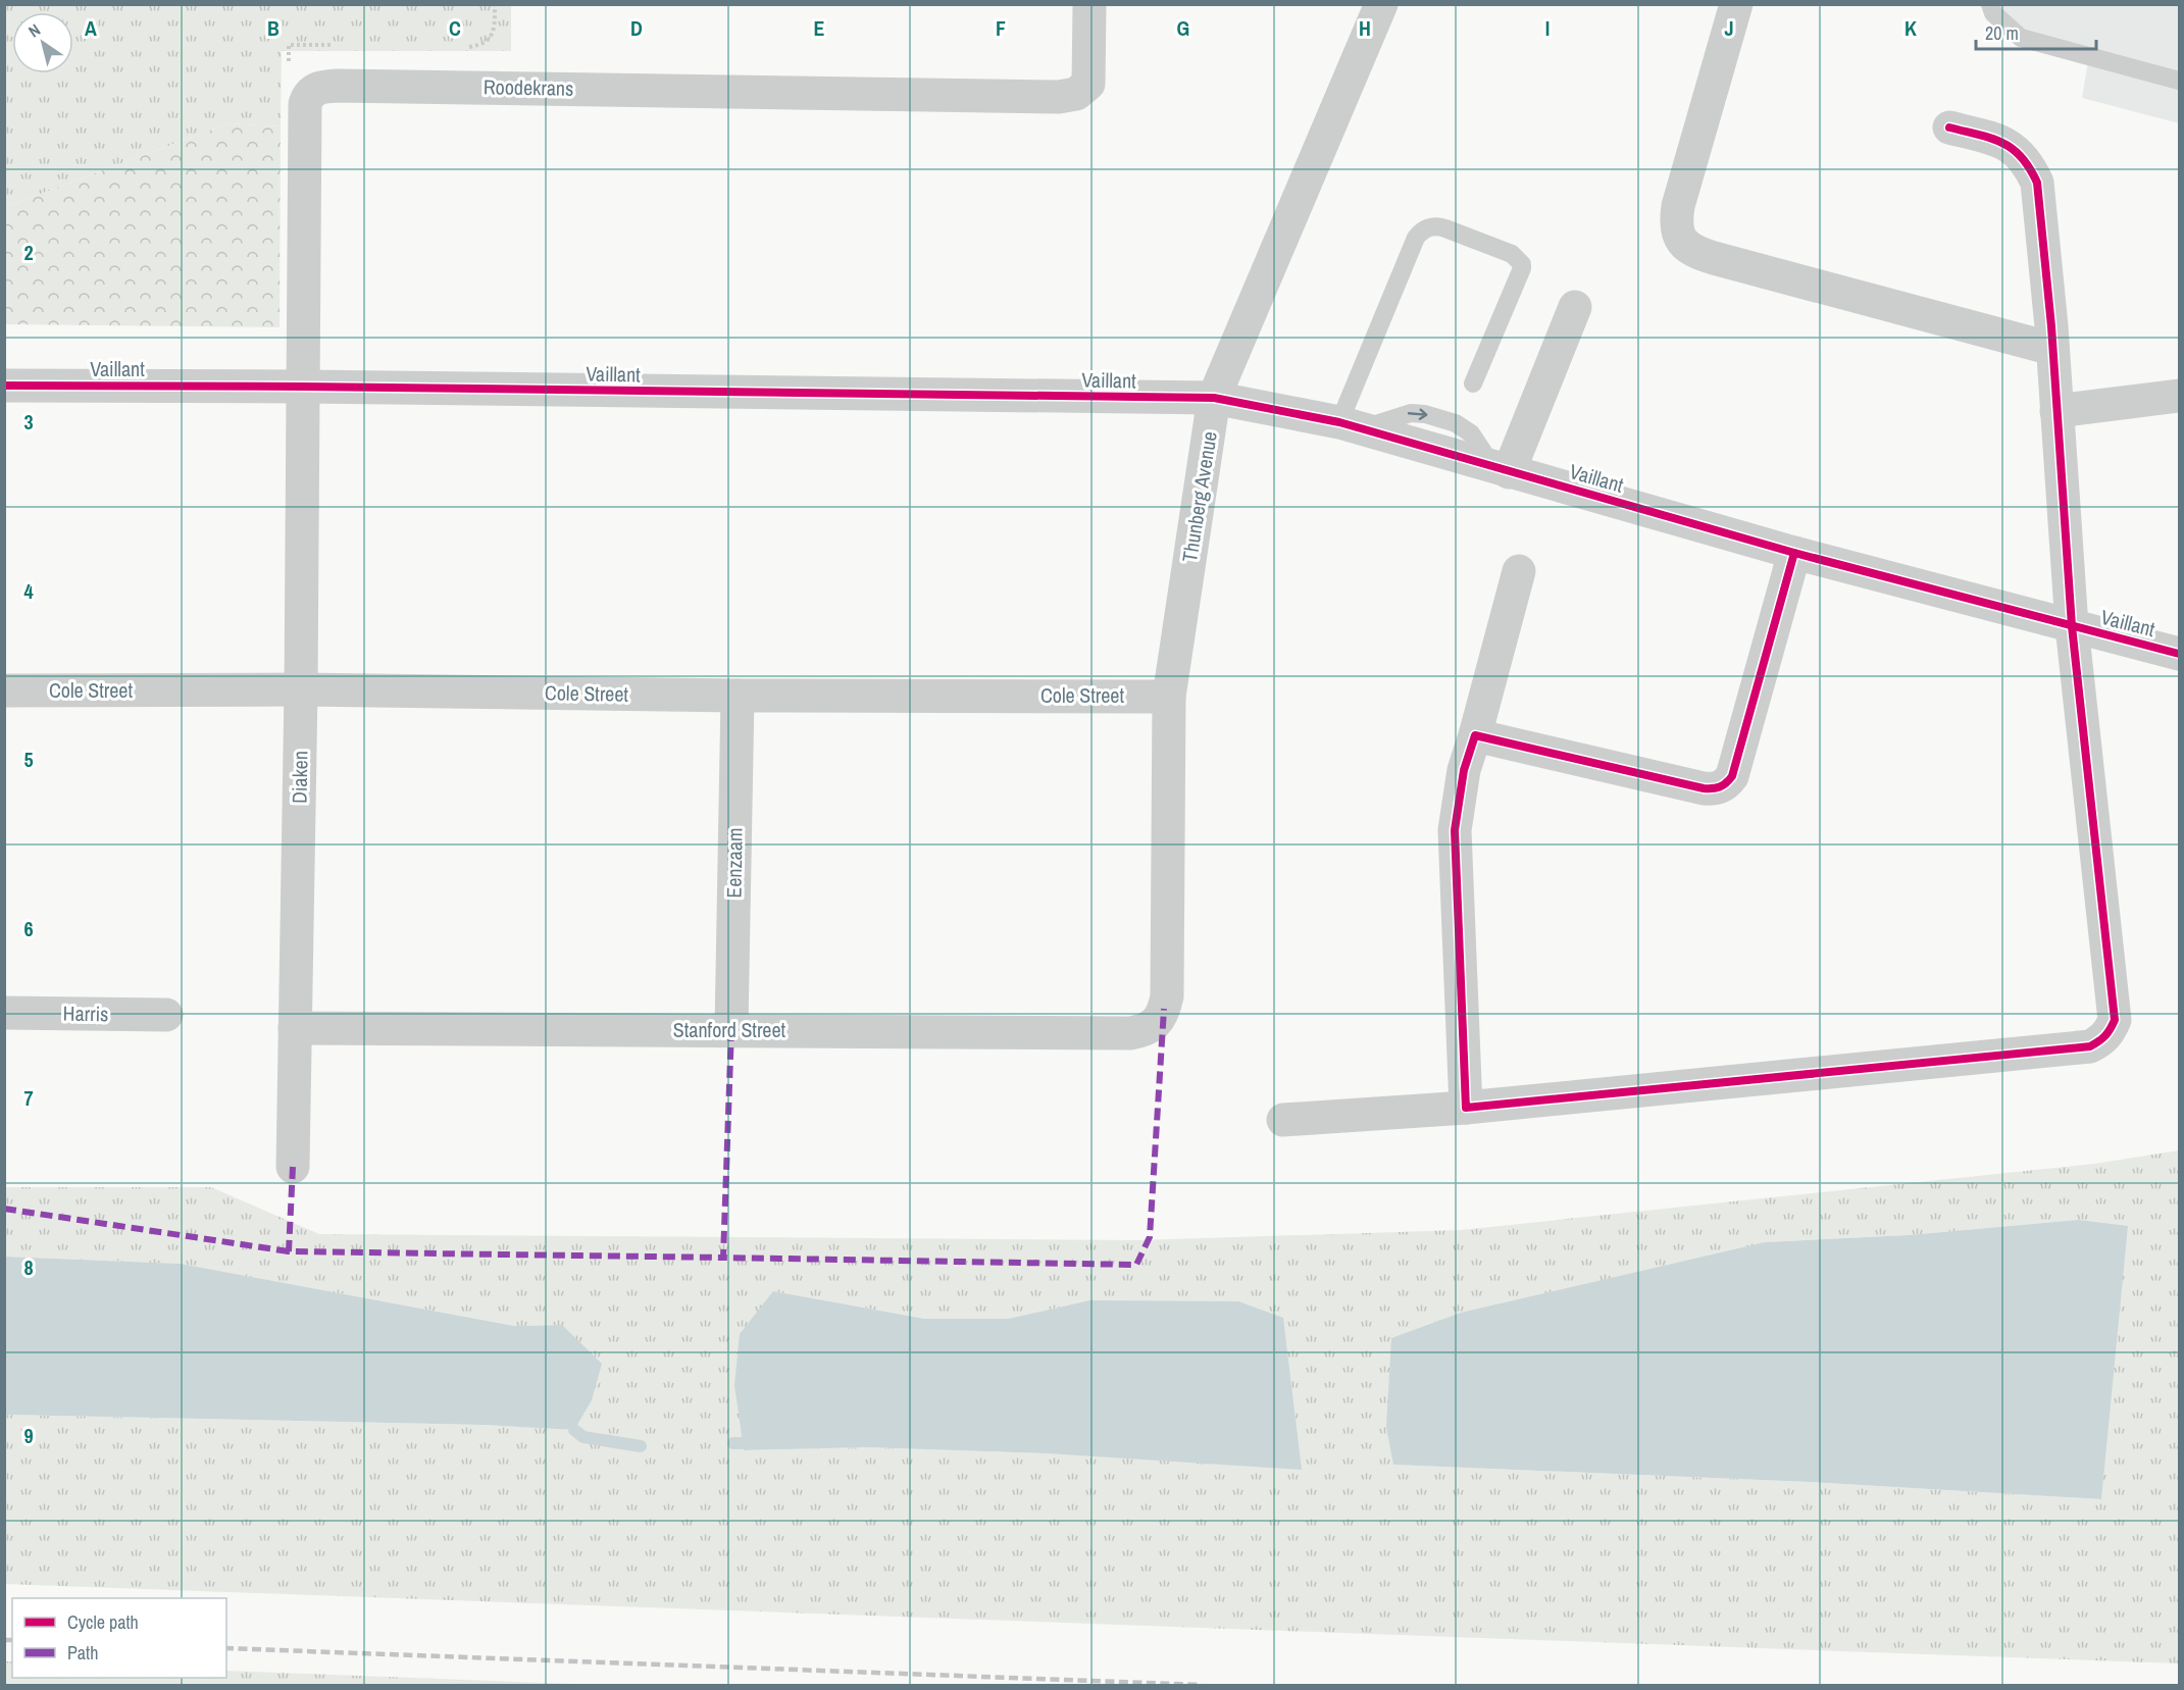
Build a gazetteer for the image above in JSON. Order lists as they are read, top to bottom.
{
  "streets": {
    "street": [
      "Roodekrans",
      "Vaillant",
      "Thunberg Avenue",
      "Cole Street",
      "Diaken",
      "Eenzaam",
      "Harris",
      "Stanford Street"
    ]
  },
  "crossings": [
    ["Roodekrans", "Vaillant"],
    ["Roodekrans", "Diaken"],
    ["Vaillant", "Thunberg Avenue"],
    ["Vaillant", "Diaken"],
    ["Thunberg Avenue", "Cole Street"],
    ["Thunberg Avenue", "Stanford Street"],
    ["Cole Street", "Diaken"],
    ["Cole Street", "Eenzaam"],
    ["Diaken", "Stanford Street"],
    ["Eenzaam", "Stanford Street"]
  ],
  "legend": ["Cycle path", "Path"],
  "scale_bar": "20 m",
  "north": "top left",
  "grid": {
    "columns": [
      "A",
      "B",
      "C",
      "D",
      "E",
      "F",
      "G",
      "H",
      "I",
      "J",
      "K"
    ],
    "rows": [
      "2",
      "3",
      "4",
      "5",
      "6",
      "7",
      "8",
      "9"
    ]
  }
}
